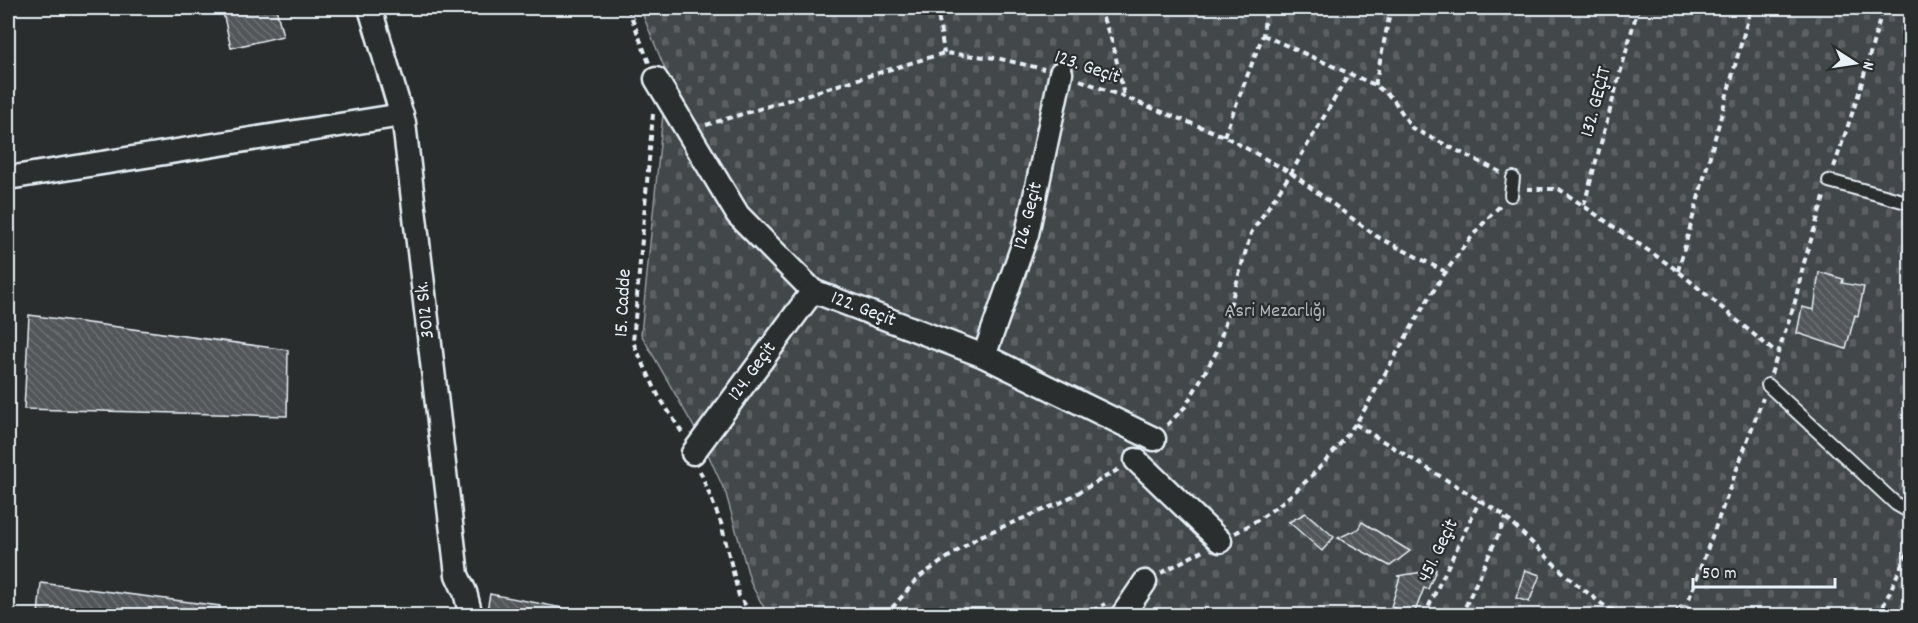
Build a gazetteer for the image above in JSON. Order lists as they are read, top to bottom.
{
  "streets": {
    "street": [
      "126. Geçit",
      "3012 Sk.",
      "122. Geçit",
      "124. Geçit"
    ],
    "path": [
      "123. Geçit",
      "132. GEÇİT",
      "15. Cadde",
      "451. Geçit"
    ]
  },
  "crossings": [
    ["123. Geçit", "126. Geçit"],
    ["123. Geçit", "122. Geçit"],
    ["126. Geçit", "122. Geçit"],
    ["15. Cadde", "122. Geçit"],
    ["15. Cadde", "124. Geçit"],
    ["122. Geçit", "124. Geçit"]
  ],
  "parks": ["Asri Mezarlığı"],
  "scale_bar": "50 m",
  "north": "right"
}
